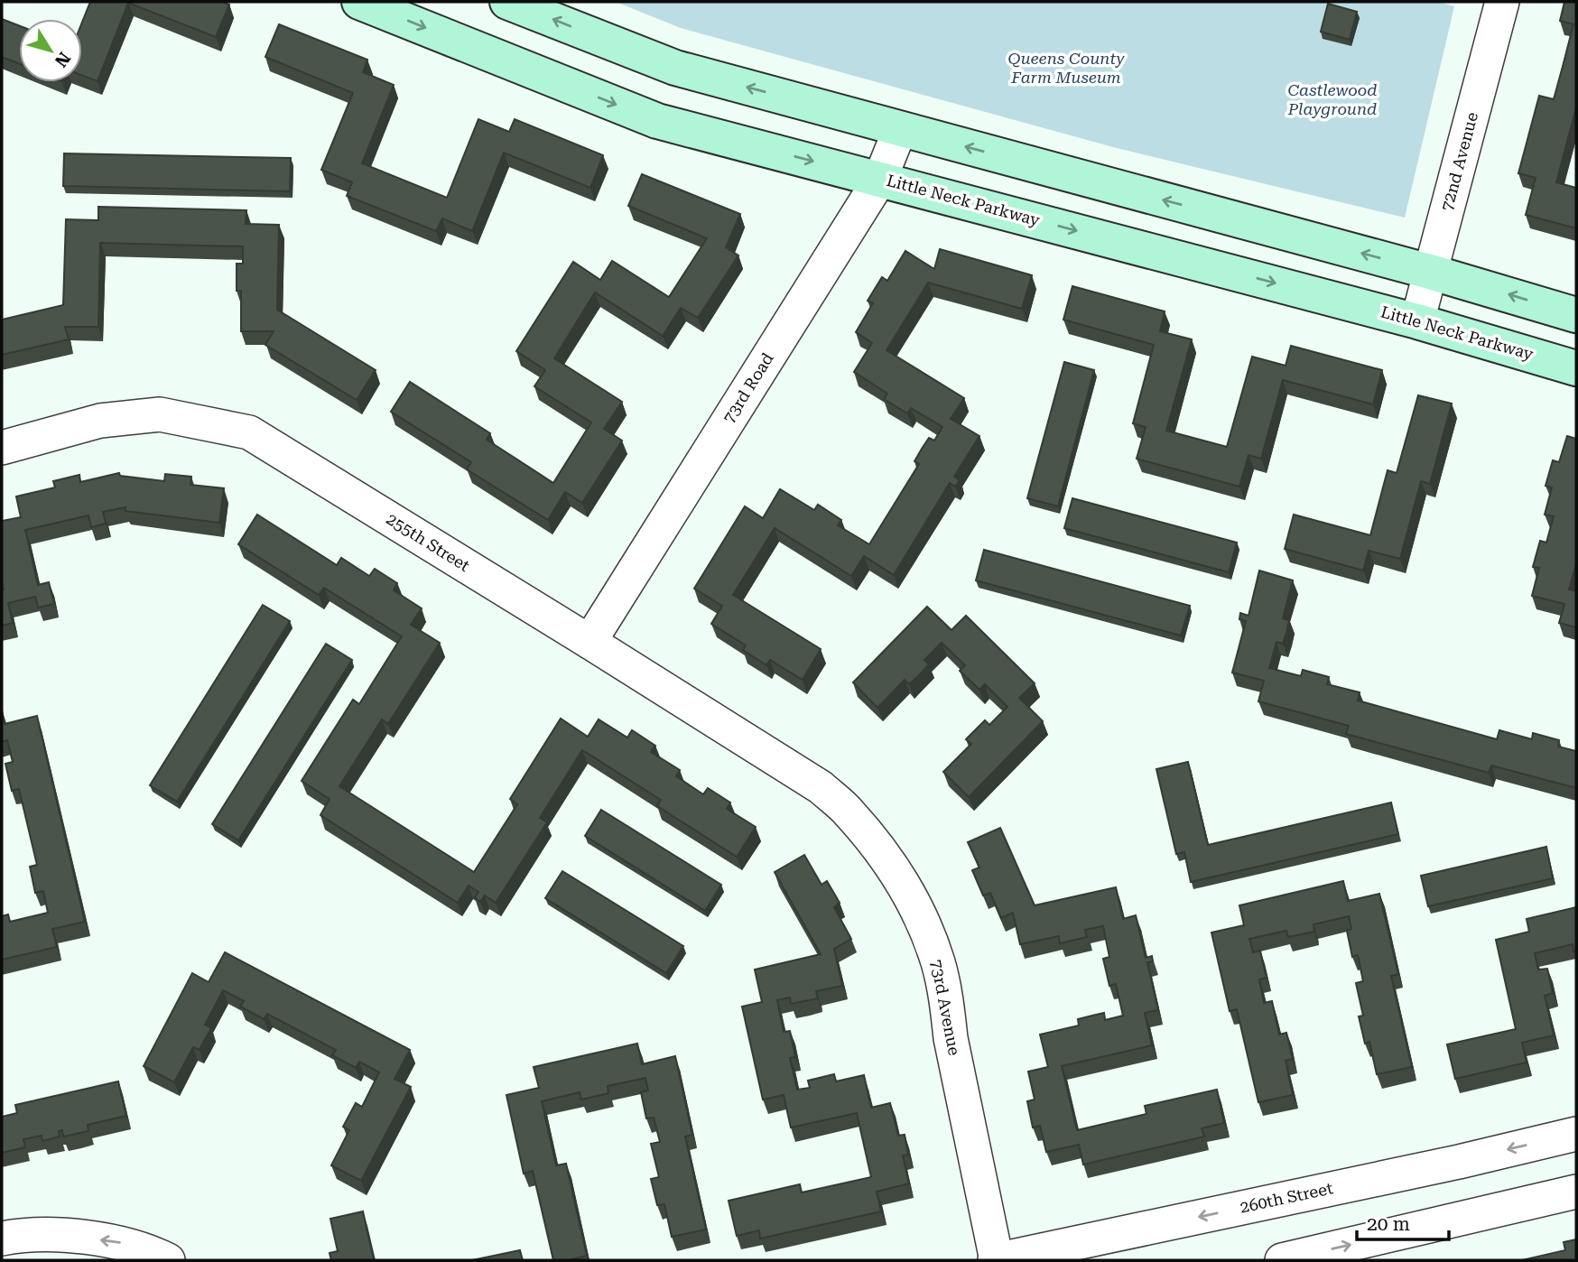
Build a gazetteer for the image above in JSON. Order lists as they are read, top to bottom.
{
  "streets": {
    "main road": ["Little Neck Parkway"],
    "street": [
      "72nd Avenue",
      "73rd Road",
      "255th Street",
      "73rd Avenue",
      "260th Street"
    ]
  },
  "crossings": [
    ["72nd Avenue", "Little Neck Parkway"],
    ["Little Neck Parkway", "73rd Road"],
    ["73rd Road", "255th Street"],
    ["255th Street", "73rd Avenue"],
    ["73rd Avenue", "260th Street"]
  ],
  "parks": ["Queens County Farm Museum", "Castlewood Playground"],
  "scale_bar": "20 m",
  "north": "bottom right"
}
